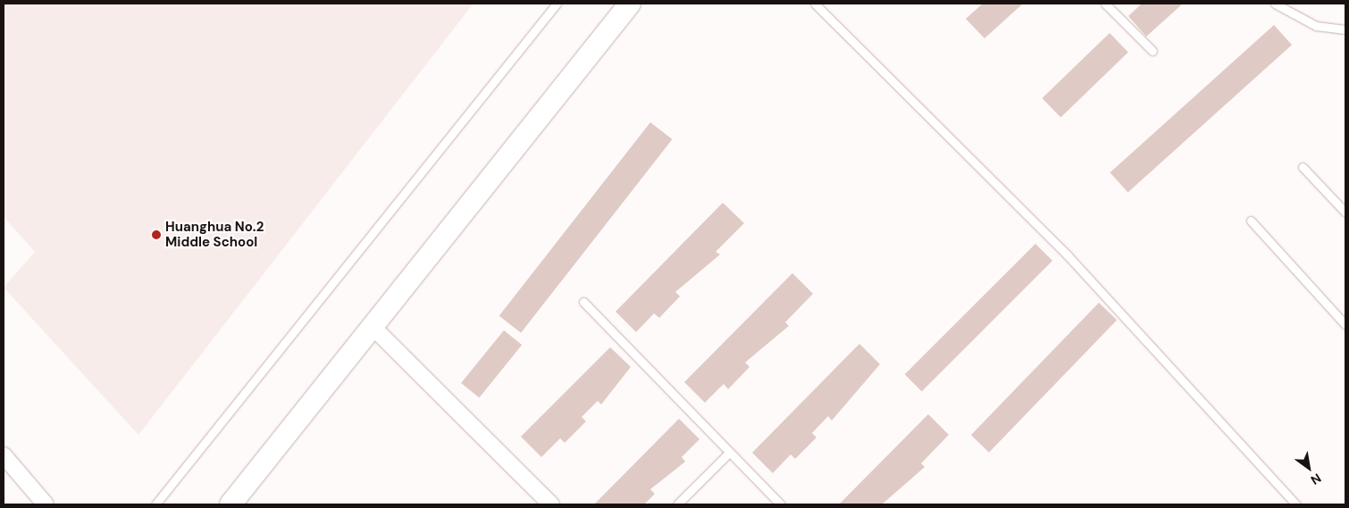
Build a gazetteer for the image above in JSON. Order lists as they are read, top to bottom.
{
  "places": ["Huanghua No.2 Middle School"],
  "north": "bottom right"
}
